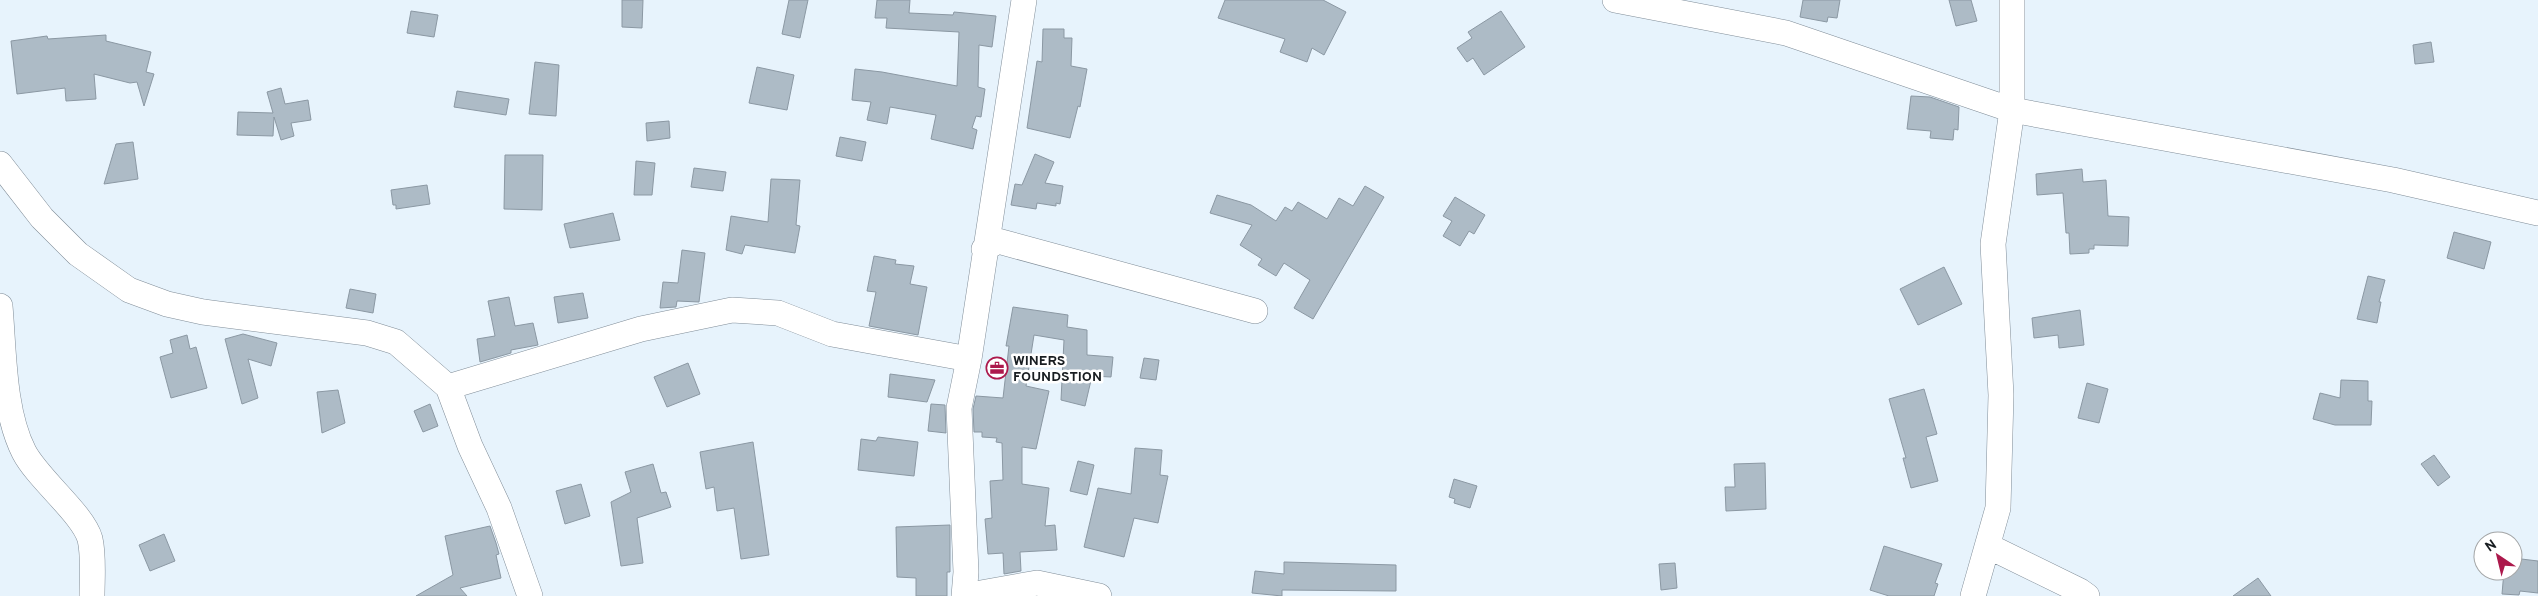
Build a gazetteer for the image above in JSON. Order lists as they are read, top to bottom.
{
  "places": {
    "office": ["WINERS FOUNDSTION"]
  },
  "north": "top left"
}
